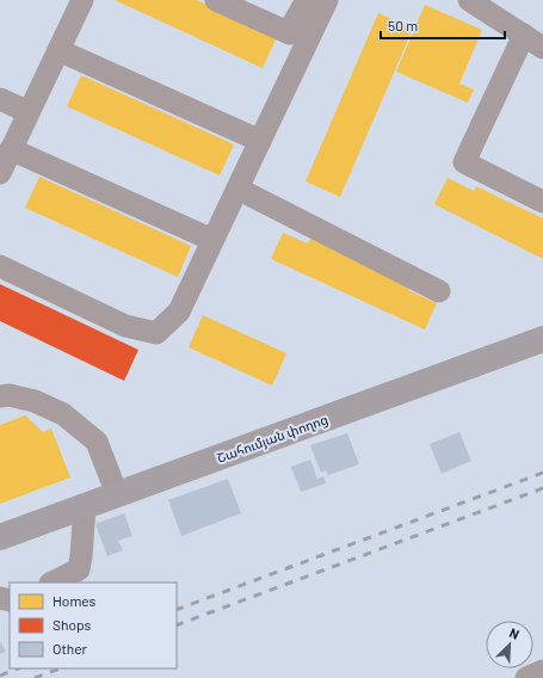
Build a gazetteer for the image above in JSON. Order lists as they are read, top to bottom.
{
  "streets": {
    "main road": ["Շահումյան փողոց"]
  },
  "legend": ["Homes", "Shops", "Other"],
  "scale_bar": "50 m",
  "north": "top right"
}
